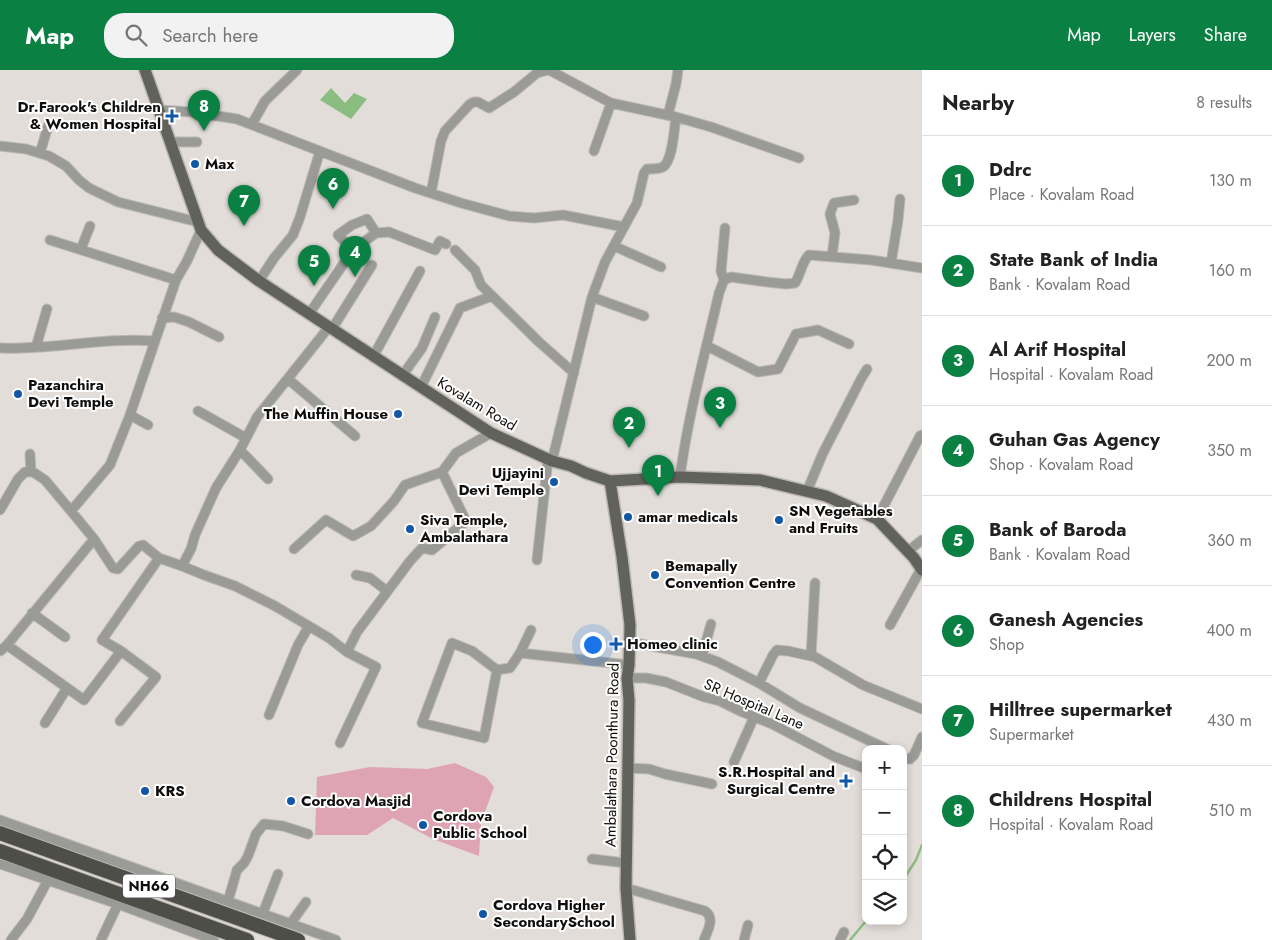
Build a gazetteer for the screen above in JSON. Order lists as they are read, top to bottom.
{
  "streets": {
    "highway": ["NH66"],
    "main road": ["Kovalam Road", "Ambalathara Poonthura Road"],
    "street": ["SR Hospital Lane"]
  },
  "crossings": [
    ["Kovalam Road", "Ambalathara Poonthura Road"],
    ["SR Hospital Lane", "Ambalathara Poonthura Road"]
  ],
  "places": {
    "health": ["Dr.Farook's Children & Women Hospital", "Homeo clinic", "S.R.Hospital and Surgical Centre"],
    "other": [
      "Max",
      "Pazanchira Devi Temple",
      "The Muffin House",
      "Ujjayini Devi Temple",
      "amar medicals",
      "SN Vegetables and Fruits",
      "Siva Temple, Ambalathara",
      "Bemapally Convention Centre",
      "KRS",
      "Cordova Masjid",
      "Cordova Public School",
      "Cordova Higher SecondarySchool"
    ]
  },
  "page": {
    "header": "Map",
    "search": "Search here",
    "nav": ["Map", "Layers", "Share"],
    "heading": ["Nearby", "8 results"],
    "pins": [
      "8",
      "6",
      "7",
      "4",
      "5",
      "3",
      "2",
      "1"
    ],
    "list": [
      {
        "mark": "1",
        "name": "Ddrc",
        "note": "Place · Kovalam Road",
        "value": "130 m"
      },
      {
        "mark": "2",
        "name": "State Bank of India",
        "note": "Bank · Kovalam Road",
        "value": "160 m"
      },
      {
        "mark": "3",
        "name": "Al Arif Hospital",
        "note": "Hospital · Kovalam Road",
        "value": "200 m"
      },
      {
        "mark": "4",
        "name": "Guhan Gas Agency",
        "note": "Shop · Kovalam Road",
        "value": "350 m"
      },
      {
        "mark": "5",
        "name": "Bank of Baroda",
        "note": "Bank · Kovalam Road",
        "value": "360 m"
      },
      {
        "mark": "6",
        "name": "Ganesh Agencies",
        "note": "Shop",
        "value": "400 m"
      },
      {
        "mark": "7",
        "name": "Hilltree supermarket",
        "note": "Supermarket",
        "value": "430 m"
      },
      {
        "mark": "8",
        "name": "Childrens Hospital",
        "note": "Hospital · Kovalam Road",
        "value": "510 m"
      }
    ],
    "map_buttons": ["+", "−"]
  }
}
